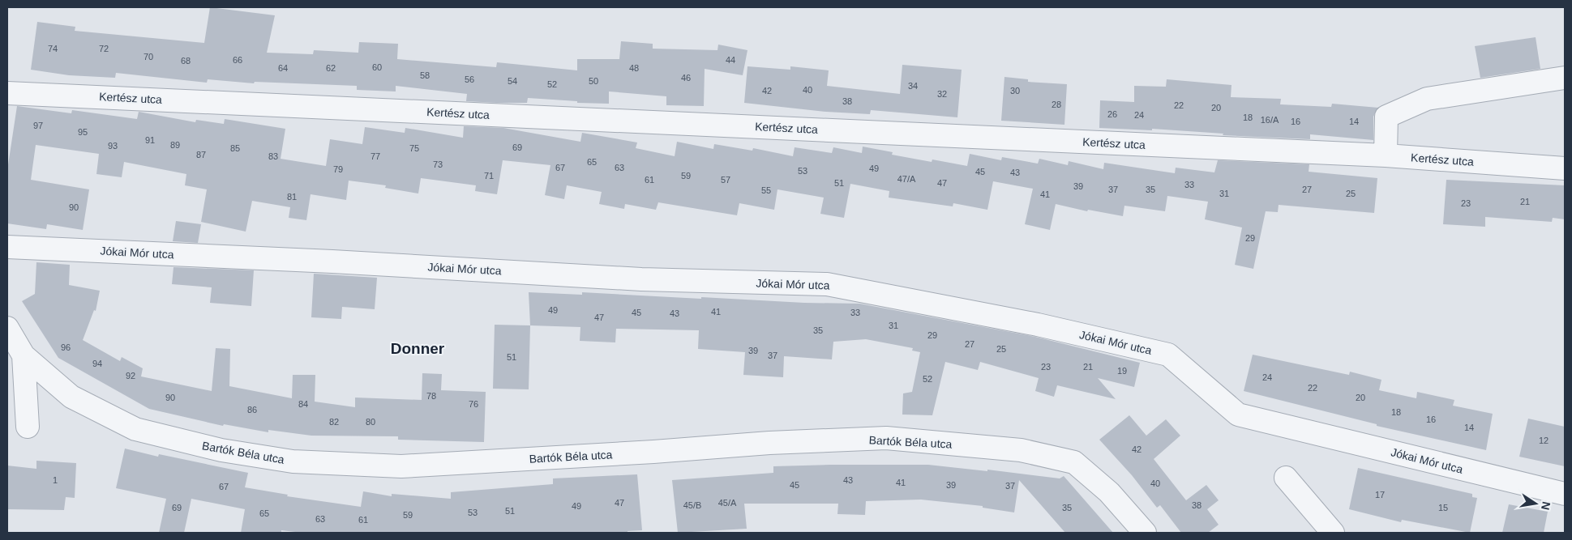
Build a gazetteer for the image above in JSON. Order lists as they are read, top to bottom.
{
  "streets": {
    "street": ["Kertész utca", "Jókai Mór utca", "Bartók Béla utca"]
  },
  "districts": ["Donner"],
  "house_numbers": [
    "74",
    "72",
    "70",
    "66",
    "44",
    "68",
    "60",
    "64",
    "62",
    "48",
    "58",
    "46",
    "56",
    "54",
    "50",
    "52",
    "34",
    "40",
    "42",
    "30",
    "32",
    "38",
    "28",
    "22",
    "20",
    "26",
    "24",
    "18",
    "16/A",
    "16",
    "14",
    "97",
    "95",
    "91",
    "89",
    "93",
    "69",
    "85",
    "75",
    "87",
    "83",
    "77",
    "65",
    "73",
    "67",
    "63",
    "49",
    "79",
    "53",
    "45",
    "43",
    "71",
    "59",
    "47/A",
    "61",
    "57",
    "51",
    "47",
    "33",
    "39",
    "37",
    "35",
    "27",
    "55",
    "31",
    "25",
    "41",
    "81",
    "21",
    "23",
    "90",
    "29",
    "49",
    "41",
    "45",
    "33",
    "43",
    "47",
    "31",
    "35",
    "29",
    "27",
    "96",
    "25",
    "39",
    "37",
    "51",
    "94",
    "23",
    "21",
    "19",
    "92",
    "24",
    "52",
    "22",
    "78",
    "90",
    "20",
    "84",
    "76",
    "86",
    "18",
    "16",
    "82",
    "80",
    "14",
    "12",
    "42",
    "1",
    "43",
    "41",
    "40",
    "45",
    "39",
    "37",
    "67",
    "17",
    "47",
    "45/A",
    "45/B",
    "38",
    "49",
    "69",
    "35",
    "15",
    "51",
    "53",
    "65",
    "59",
    "63",
    "61"
  ],
  "north": "right"
}
